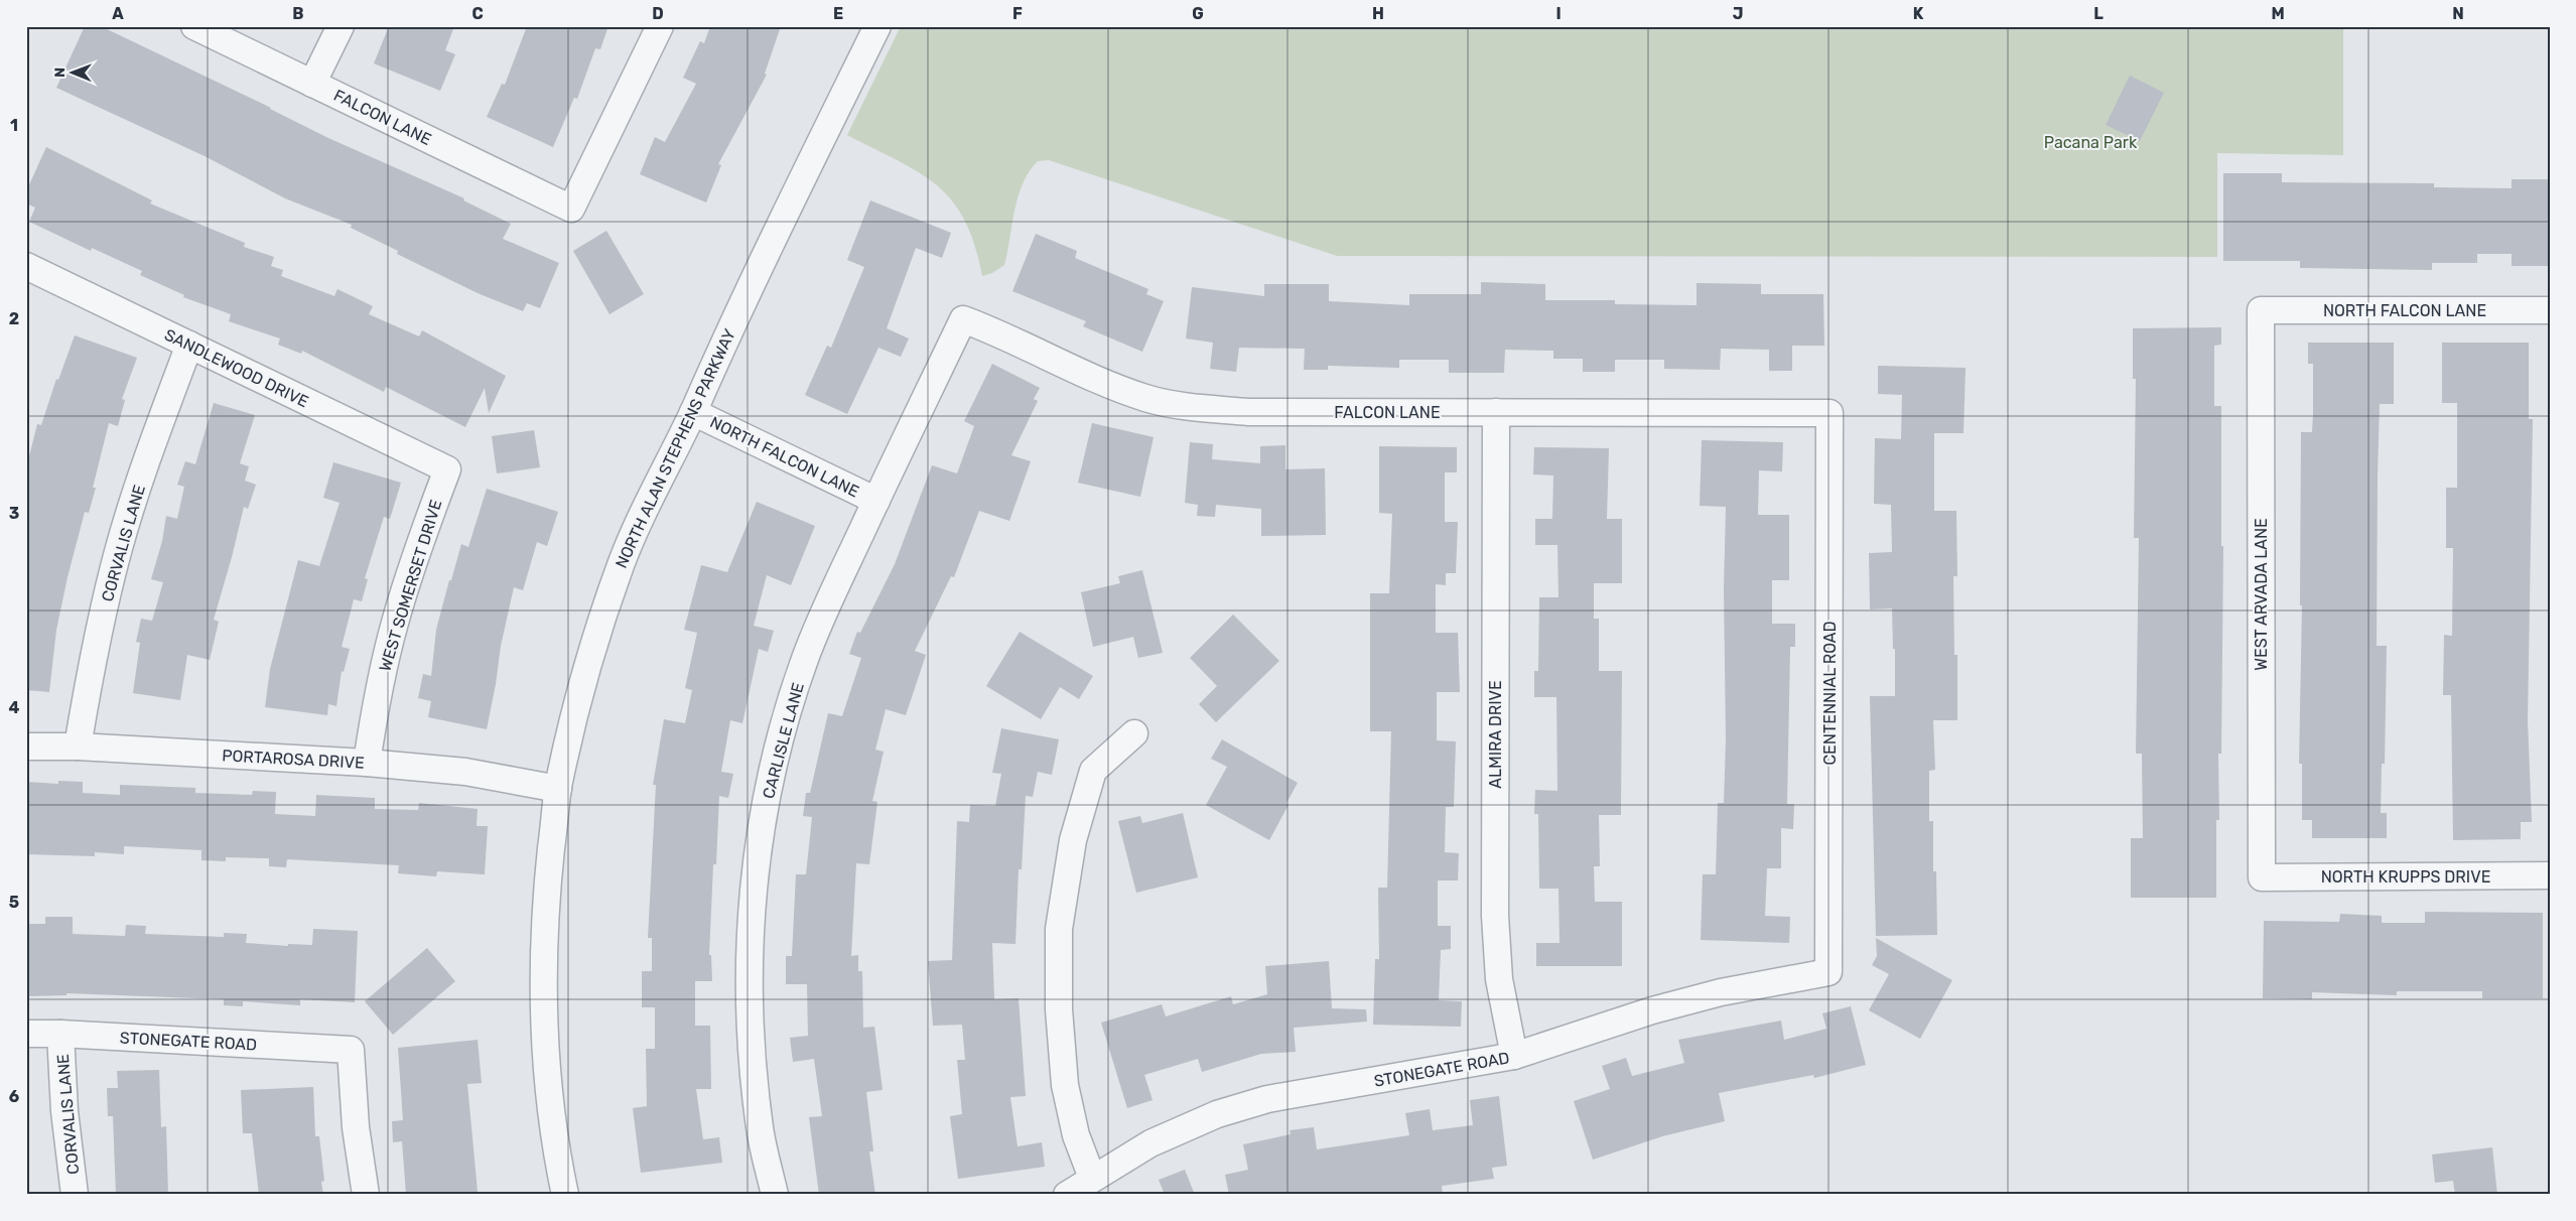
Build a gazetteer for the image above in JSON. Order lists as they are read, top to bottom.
{
  "streets": {
    "street": [
      "FALCON LANE",
      "NORTH FALCON LANE",
      "SANDLEWOOD DRIVE",
      "NORTH ALAN STEPHENS PARKWAY",
      "CORVALIS LANE",
      "WEST SOMERSET DRIVE",
      "WEST ARVADA LANE",
      "CENTENNIAL ROAD",
      "ALMIRA DRIVE",
      "CARLISLE LANE",
      "PORTAROSA DRIVE",
      "NORTH KRUPPS DRIVE",
      "STONEGATE ROAD"
    ]
  },
  "crossings": [
    ["FALCON LANE", "CENTENNIAL ROAD"],
    ["FALCON LANE", "ALMIRA DRIVE"],
    ["FALCON LANE", "CARLISLE LANE"],
    ["NORTH FALCON LANE", "NORTH ALAN STEPHENS PARKWAY"],
    ["NORTH FALCON LANE", "WEST ARVADA LANE"],
    ["NORTH FALCON LANE", "CARLISLE LANE"],
    ["SANDLEWOOD DRIVE", "CORVALIS LANE"],
    ["SANDLEWOOD DRIVE", "WEST SOMERSET DRIVE"],
    ["NORTH ALAN STEPHENS PARKWAY", "PORTAROSA DRIVE"],
    ["CORVALIS LANE", "PORTAROSA DRIVE"],
    ["CORVALIS LANE", "STONEGATE ROAD"],
    ["WEST SOMERSET DRIVE", "PORTAROSA DRIVE"],
    ["WEST ARVADA LANE", "NORTH KRUPPS DRIVE"],
    ["CENTENNIAL ROAD", "STONEGATE ROAD"],
    ["ALMIRA DRIVE", "STONEGATE ROAD"]
  ],
  "parks": ["Pacana Park"],
  "north": "left",
  "grid": {
    "columns": [
      "A",
      "B",
      "C",
      "D",
      "E",
      "F",
      "G",
      "H",
      "I",
      "J",
      "K",
      "L",
      "M",
      "N"
    ],
    "rows": [
      "1",
      "2",
      "3",
      "4",
      "5",
      "6"
    ]
  }
}
